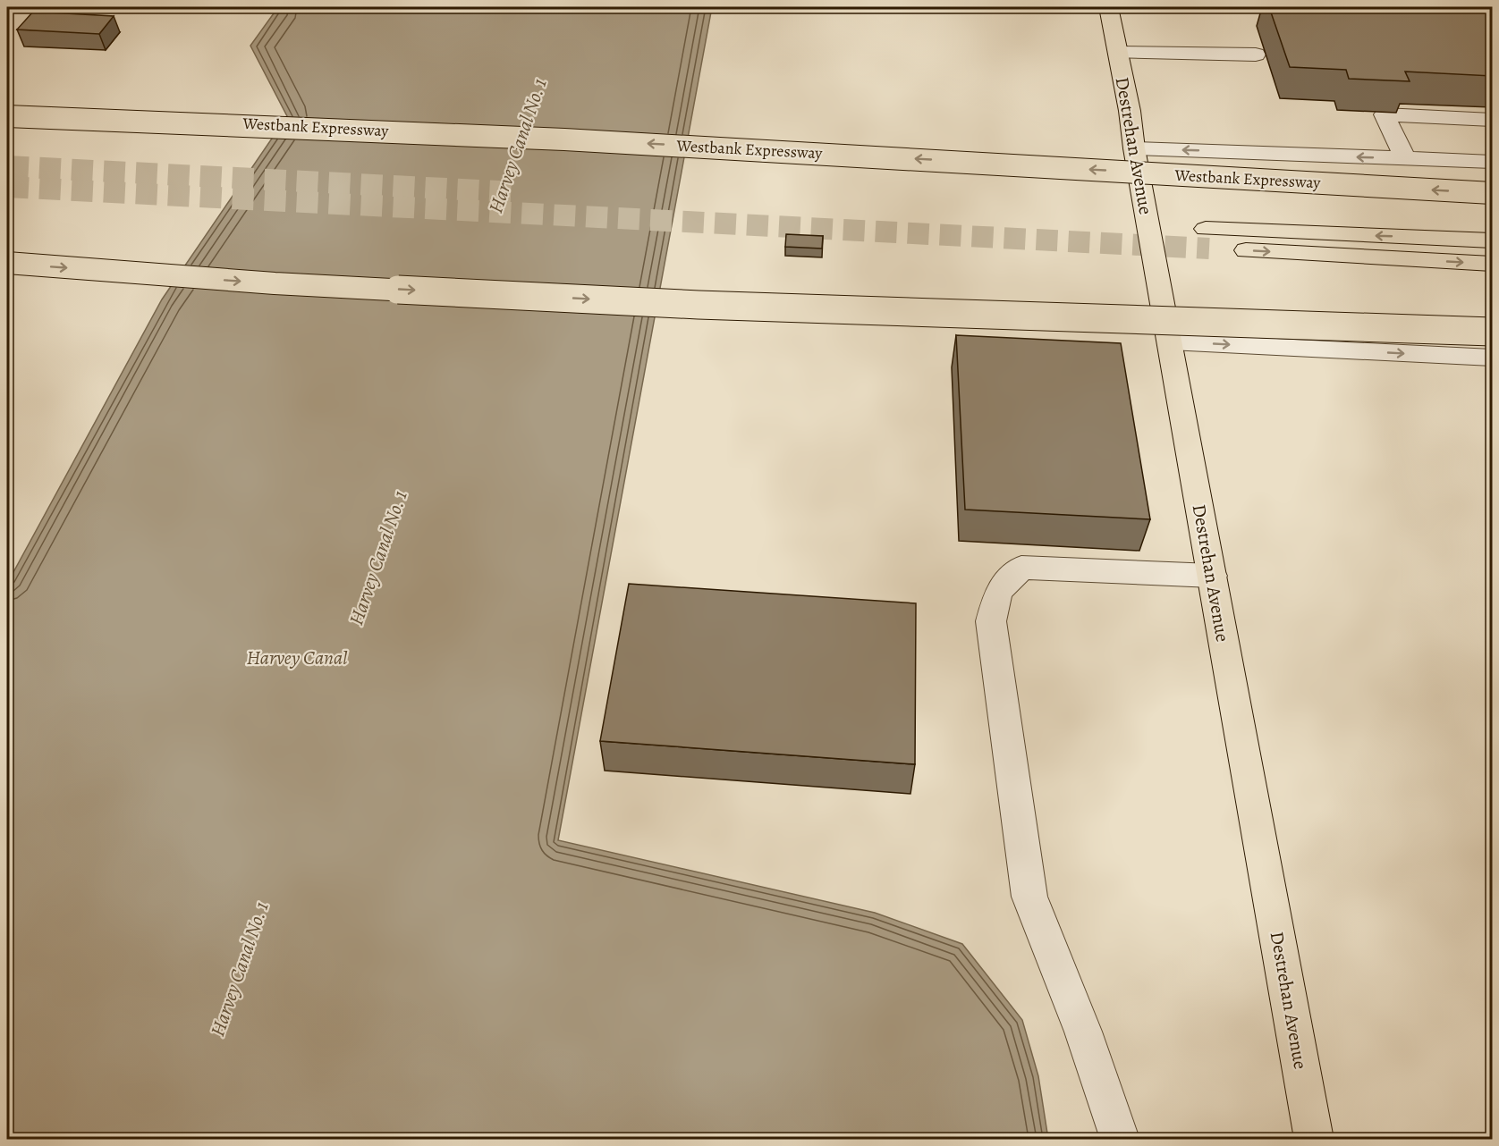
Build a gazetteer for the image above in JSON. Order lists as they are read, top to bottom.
{
  "streets": {
    "main road": ["Westbank Expressway", "Destrehan Avenue"]
  },
  "crossings": [
    ["Westbank Expressway", "Destrehan Avenue"]
  ],
  "water": ["Harvey Canal No. 1", "Harvey Canal"]
}
